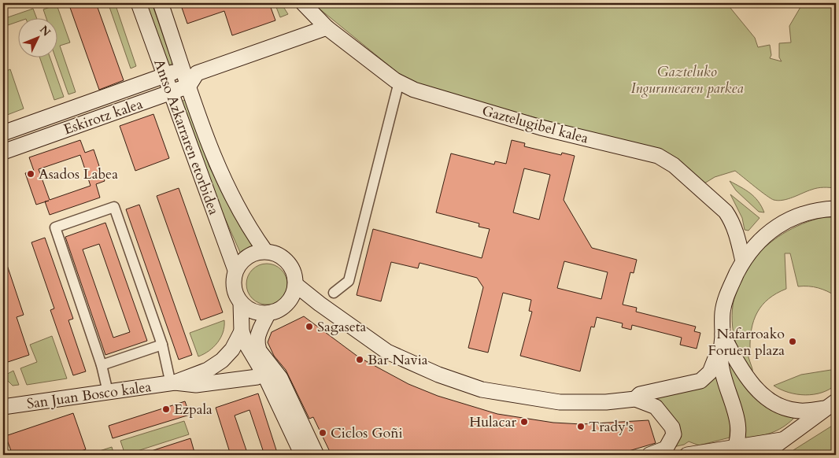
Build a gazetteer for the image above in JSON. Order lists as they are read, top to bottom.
{
  "streets": {
    "main road": [
      "Eskirotz kalea",
      "Gaztelugibel kalea",
      "Antso Azkarraren etorbidea",
      "San Juan Bosco kalea"
    ]
  },
  "crossings": [
    ["Eskirotz kalea", "Gaztelugibel kalea"],
    ["Eskirotz kalea", "Antso Azkarraren etorbidea"]
  ],
  "parks": ["Gazteluko Ingurunearen parkea"],
  "places": [
    "Asados Labea",
    "Sagaseta",
    "Nafarroako Foruen plaza",
    "Bar Navia",
    "Ezpala",
    "Hulacar",
    "Trady's",
    "Ciclos Goñi"
  ],
  "north": "top right"
}
